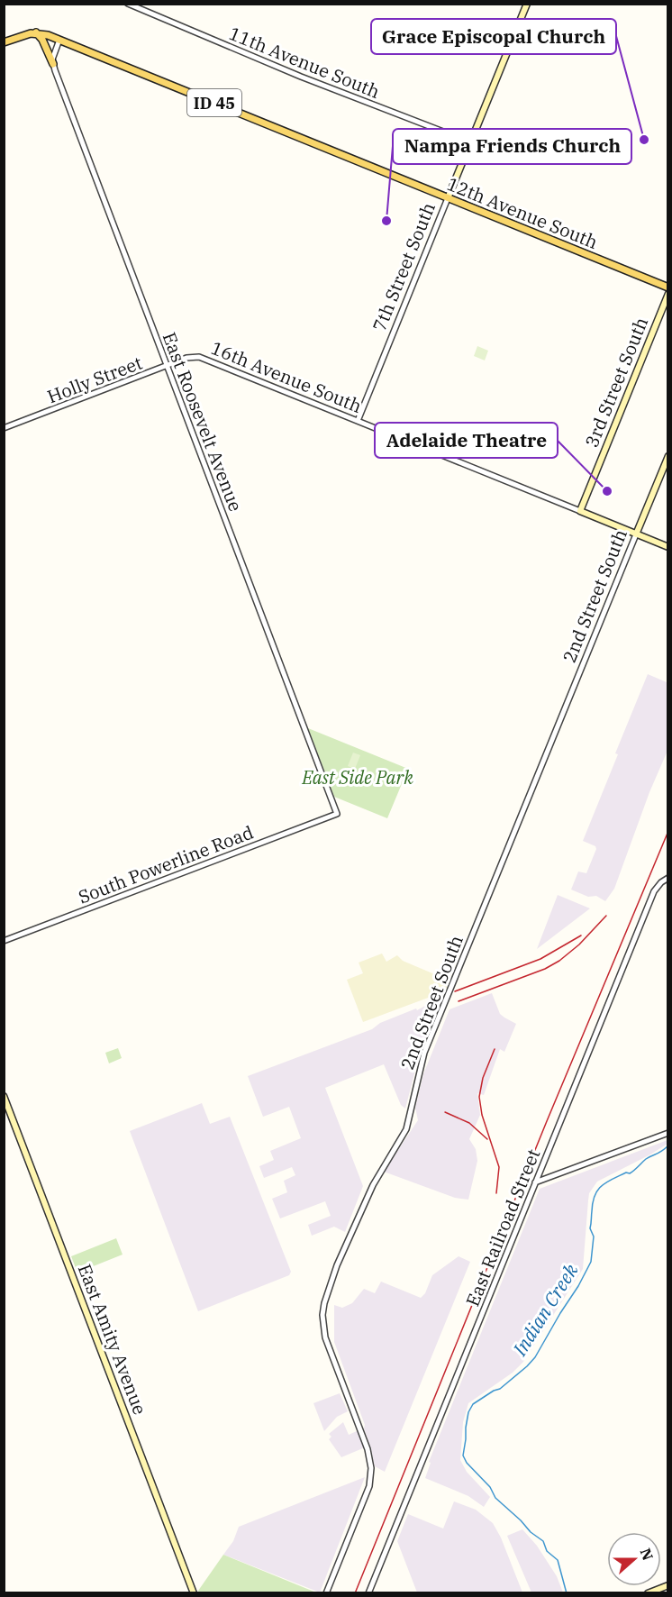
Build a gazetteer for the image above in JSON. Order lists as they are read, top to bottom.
{
  "streets": {
    "main road": [
      "ID 45",
      "12th Avenue South",
      "7th Street South",
      "16th Avenue South",
      "3rd Street South",
      "2nd Street South",
      "East Amity Avenue"
    ],
    "street": [
      "11th Avenue South",
      "Holly Street",
      "East Roosevelt Avenue",
      "South Powerline Road",
      "East Railroad Street"
    ]
  },
  "crossings": [
    ["11th Avenue South", "7th Street South"],
    ["12th Avenue South", "7th Street South"],
    ["7th Street South", "16th Avenue South"],
    ["16th Avenue South", "Holly Street"],
    ["16th Avenue South", "3rd Street South"],
    ["16th Avenue South", "2nd Street South"],
    ["Holly Street", "East Roosevelt Avenue"],
    ["East Roosevelt Avenue", "South Powerline Road"]
  ],
  "water": ["Indian Creek"],
  "parks": ["East Side Park"],
  "places": ["Grace Episcopal Church", "Nampa Friends Church", "Adelaide Theatre"],
  "north": "right"
}
